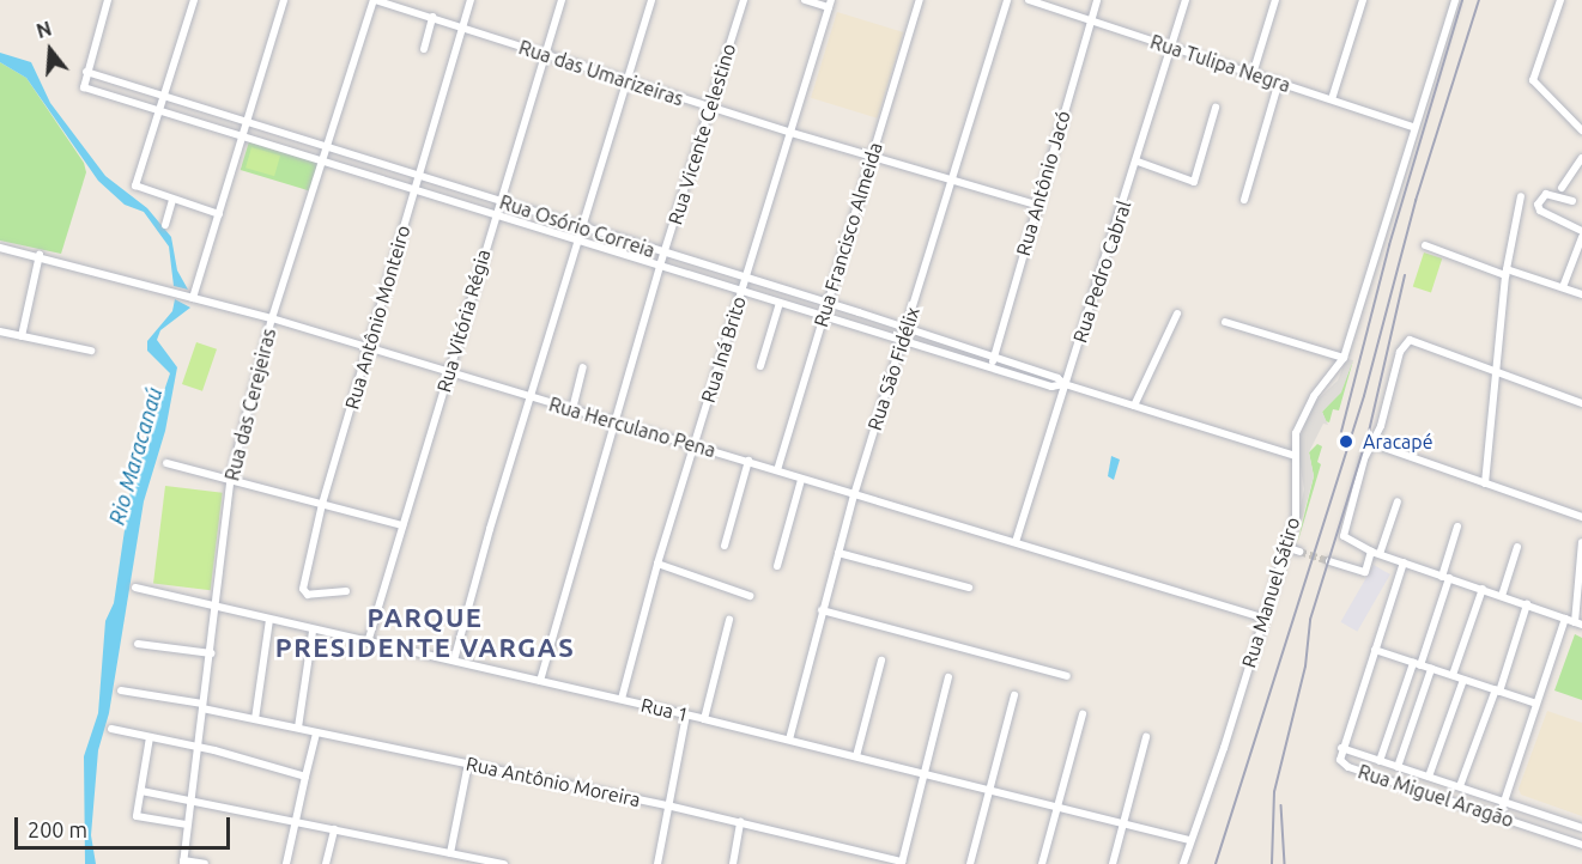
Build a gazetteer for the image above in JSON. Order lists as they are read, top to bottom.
{
  "streets": {
    "street": [
      "Rua Tulipa Negra",
      "Rua das Umarizeiras",
      "Rua Vicente Celestino",
      "Rua Antônio Jacó",
      "Rua Osório Correia",
      "Rua Francisco Almeida",
      "Rua Pedro Cabral",
      "Rua Antônio Monteiro",
      "Rua Vitória Régia",
      "Rua Iná Brito",
      "Rua São Fidélix",
      "Rua das Cerejeiras",
      "Rua Herculano Pena",
      "Rua Manuel Sátiro",
      "Rua 1",
      "Rua Antônio Moreira",
      "Rua Miguel Aragão"
    ]
  },
  "crossings": [
    ["Rua Tulipa Negra", "Rua Antônio Jacó"],
    ["Rua Tulipa Negra", "Rua Pedro Cabral"],
    ["Rua Tulipa Negra", "Rua Manuel Sátiro"],
    ["Rua das Umarizeiras", "Rua Vicente Celestino"],
    ["Rua das Umarizeiras", "Rua Antônio Jacó"],
    ["Rua das Umarizeiras", "Rua Francisco Almeida"],
    ["Rua das Umarizeiras", "Rua Antônio Monteiro"],
    ["Rua das Umarizeiras", "Rua Vitória Régia"],
    ["Rua das Umarizeiras", "Rua Iná Brito"],
    ["Rua das Umarizeiras", "Rua São Fidélix"],
    ["Rua das Umarizeiras", "Rua das Cerejeiras"],
    ["Rua Vicente Celestino", "Rua Osório Correia"],
    ["Rua Vicente Celestino", "Rua Herculano Pena"],
    ["Rua Vicente Celestino", "Rua 1"],
    ["Rua Antônio Jacó", "Rua Osório Correia"],
    ["Rua Osório Correia", "Rua Francisco Almeida"],
    ["Rua Osório Correia", "Rua Pedro Cabral"],
    ["Rua Osório Correia", "Rua Antônio Monteiro"],
    ["Rua Osório Correia", "Rua Vitória Régia"],
    ["Rua Osório Correia", "Rua Iná Brito"],
    ["Rua Osório Correia", "Rua São Fidélix"],
    ["Rua Osório Correia", "Rua das Cerejeiras"],
    ["Rua Osório Correia", "Rua Manuel Sátiro"],
    ["Rua Francisco Almeida", "Rua Herculano Pena"],
    ["Rua Pedro Cabral", "Rua Herculano Pena"],
    ["Rua Antônio Monteiro", "Rua Herculano Pena"],
    ["Rua Vitória Régia", "Rua Herculano Pena"],
    ["Rua Vitória Régia", "Rua 1"],
    ["Rua Iná Brito", "Rua Herculano Pena"],
    ["Rua Iná Brito", "Rua 1"],
    ["Rua São Fidélix", "Rua Herculano Pena"],
    ["Rua São Fidélix", "Rua 1"],
    ["Rua das Cerejeiras", "Rua Herculano Pena"],
    ["Rua das Cerejeiras", "Rua 1"],
    ["Rua das Cerejeiras", "Rua Antônio Moreira"],
    ["Rua Herculano Pena", "Rua Manuel Sátiro"],
    ["Rua Manuel Sátiro", "Rua 1"]
  ],
  "districts": ["PARQUE PRESIDENTE VARGAS"],
  "water": ["Rio Maracanaú"],
  "places": ["Aracapé"],
  "scale_bar": "200 m",
  "north": "top"
}
